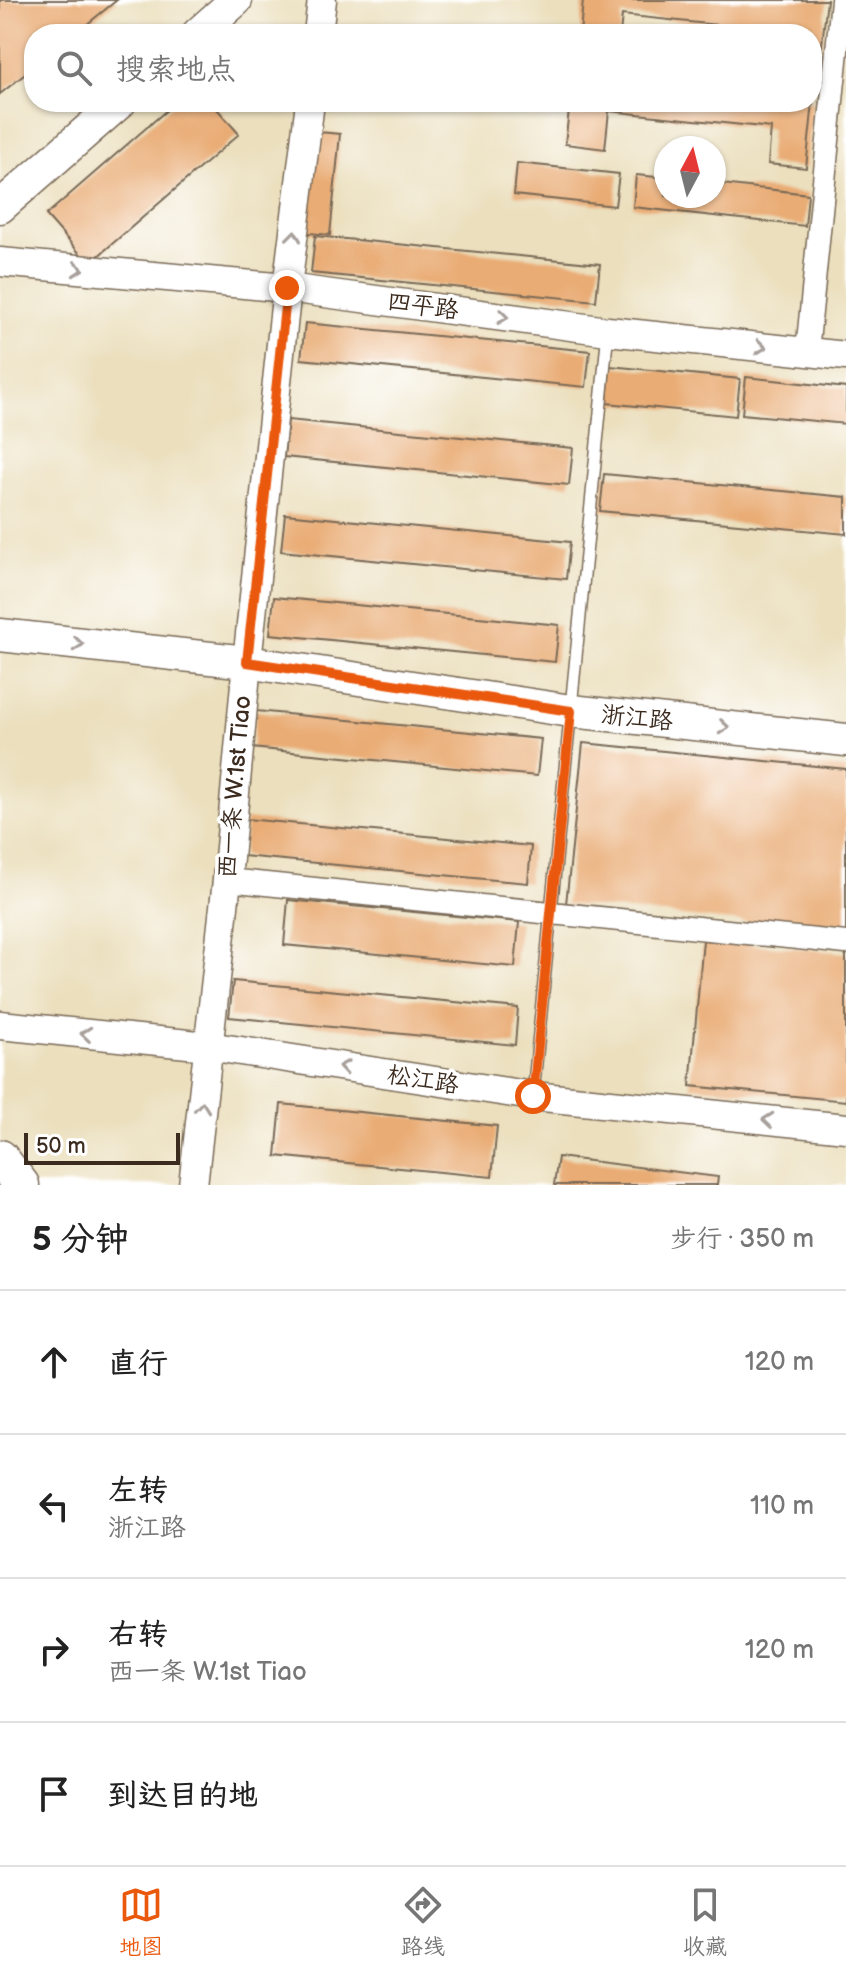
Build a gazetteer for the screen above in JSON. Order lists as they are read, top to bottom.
{
  "streets": {
    "main road": ["浙江路"],
    "street": ["四平路", "西一条 W.1st Tiao", "松江路"]
  },
  "crossings": [
    ["四平路", "西一条 W.1st Tiao"],
    ["浙江路", "西一条 W.1st Tiao"],
    ["西一条 W.1st Tiao", "松江路"]
  ],
  "one_way": ["四平路", "浙江路"],
  "scale_bar": "50 m",
  "north": "top",
  "page": {
    "search": "搜索地点",
    "scale": "50 m",
    "heading": ["5 分钟", "步行 · 350 m"],
    "list": [
      ["直行", "120 m"],
      ["左转", "浙江路", "110 m"],
      ["右转", "西一条 W.1st Tiao", "120 m"],
      "到达目的地"
    ],
    "nav": ["地图", "路线", "收藏"]
  }
}
